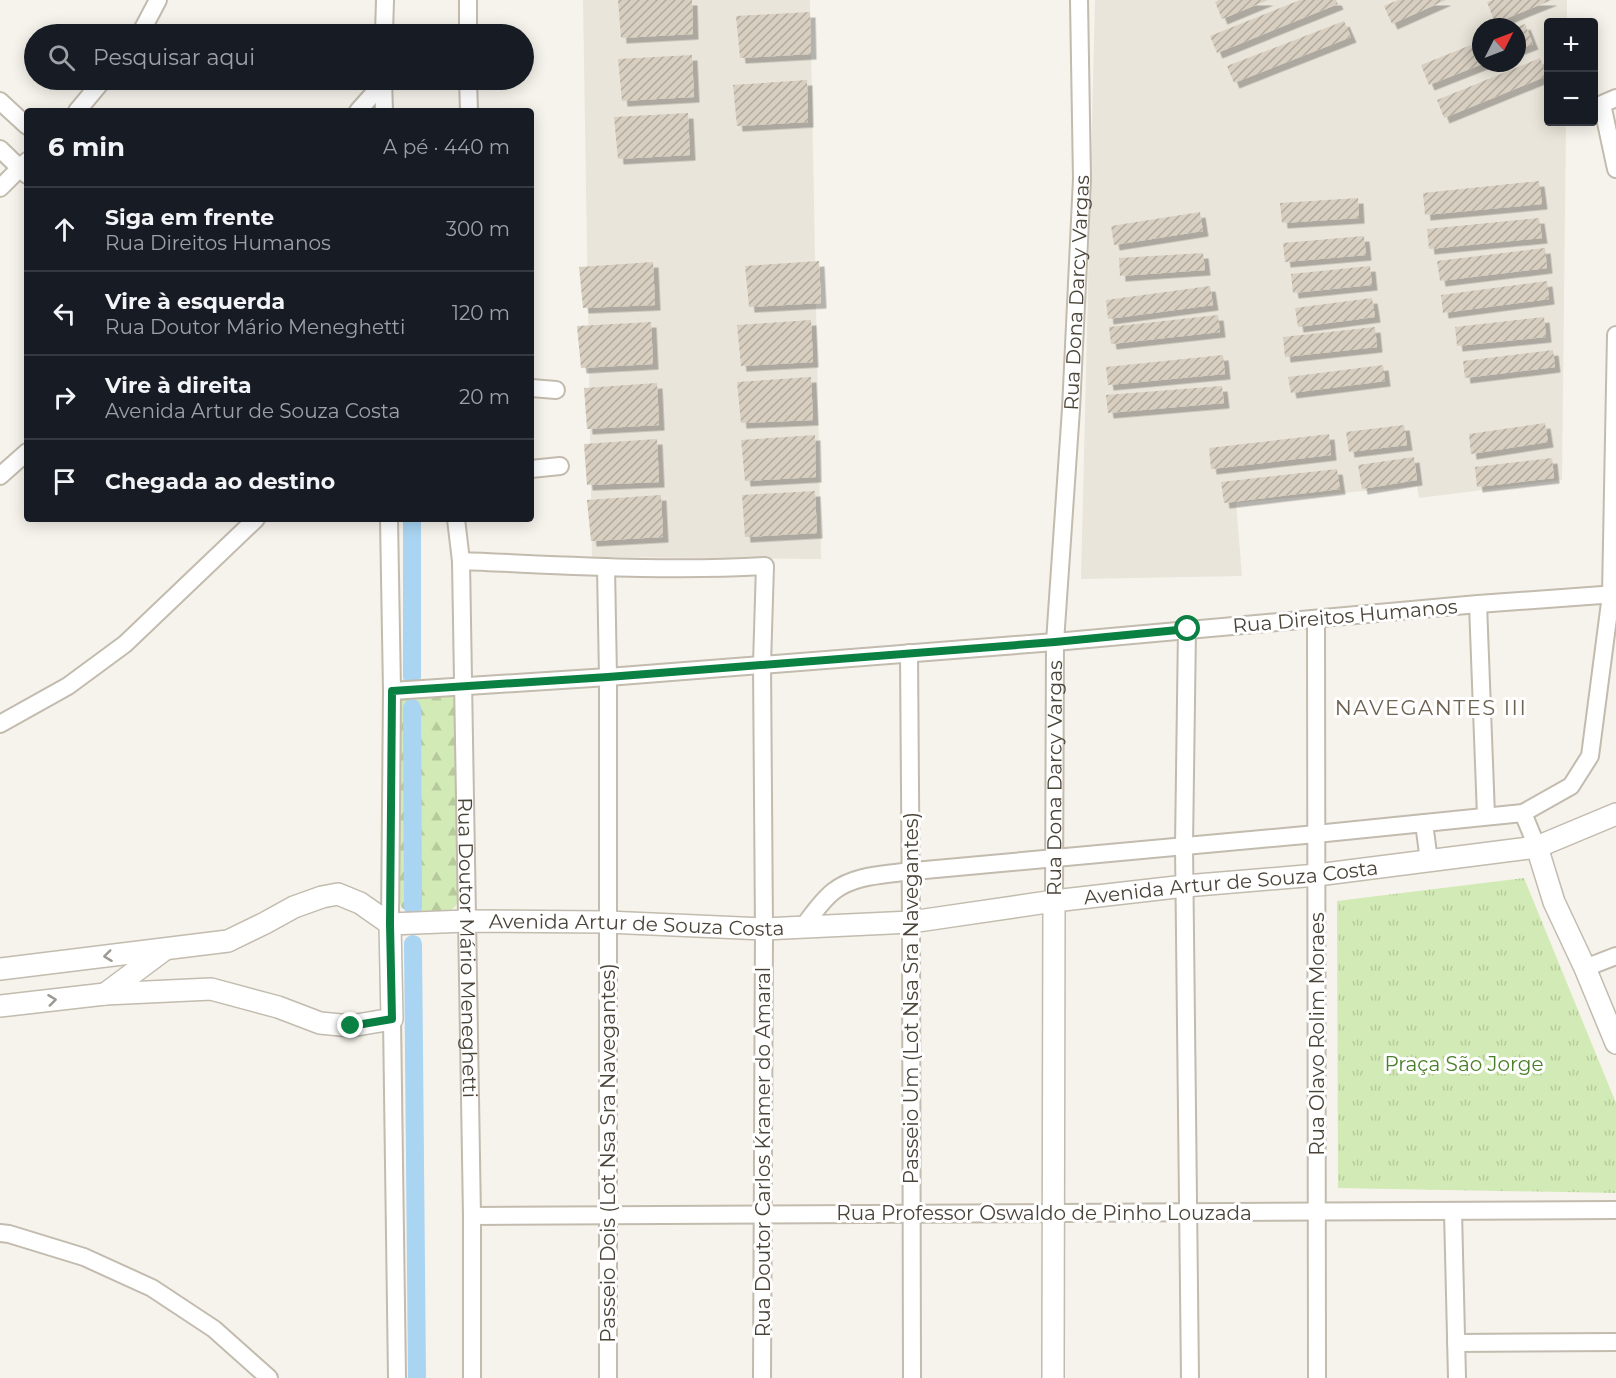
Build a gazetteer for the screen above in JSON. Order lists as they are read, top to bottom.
{
  "streets": {
    "street": [
      "Rua Dona Darcy Vargas",
      "Rua Direitos Humanos",
      "Avenida Artur de Souza Costa",
      "Rua Doutor Mário Meneghetti",
      "Passeio Um (Lot Nsa Sra Navegantes)",
      "Rua Olavo Rolim Moraes",
      "Rua Doutor Carlos Kramer do Amaral",
      "Passeio Dois (Lot Nsa Sra Navegantes)",
      "Rua Professor Oswaldo de Pinho Louzada"
    ]
  },
  "crossings": [
    ["Rua Dona Darcy Vargas", "Rua Direitos Humanos"],
    ["Rua Dona Darcy Vargas", "Avenida Artur de Souza Costa"],
    ["Rua Dona Darcy Vargas", "Rua Professor Oswaldo de Pinho Louzada"],
    ["Rua Direitos Humanos", "Avenida Artur de Souza Costa"],
    ["Rua Direitos Humanos", "Rua Doutor Mário Meneghetti"],
    ["Rua Direitos Humanos", "Passeio Um (Lot Nsa Sra Navegantes)"],
    ["Rua Direitos Humanos", "Rua Olavo Rolim Moraes"],
    ["Rua Direitos Humanos", "Rua Doutor Carlos Kramer do Amaral"],
    ["Rua Direitos Humanos", "Passeio Dois (Lot Nsa Sra Navegantes)"],
    ["Avenida Artur de Souza Costa", "Rua Doutor Mário Meneghetti"],
    ["Avenida Artur de Souza Costa", "Passeio Um (Lot Nsa Sra Navegantes)"],
    ["Avenida Artur de Souza Costa", "Rua Olavo Rolim Moraes"],
    ["Avenida Artur de Souza Costa", "Rua Doutor Carlos Kramer do Amaral"],
    ["Avenida Artur de Souza Costa", "Passeio Dois (Lot Nsa Sra Navegantes)"],
    ["Rua Doutor Mário Meneghetti", "Rua Professor Oswaldo de Pinho Louzada"],
    ["Passeio Um (Lot Nsa Sra Navegantes)", "Rua Professor Oswaldo de Pinho Louzada"],
    ["Rua Olavo Rolim Moraes", "Rua Professor Oswaldo de Pinho Louzada"],
    ["Rua Doutor Carlos Kramer do Amaral", "Passeio Dois (Lot Nsa Sra Navegantes)"],
    ["Rua Doutor Carlos Kramer do Amaral", "Rua Professor Oswaldo de Pinho Louzada"],
    ["Passeio Dois (Lot Nsa Sra Navegantes)", "Rua Professor Oswaldo de Pinho Louzada"]
  ],
  "districts": ["NAVEGANTES III"],
  "parks": ["Praça São Jorge"],
  "north": "top right",
  "page": {
    "map_buttons": ["+", "−"],
    "search": "Pesquisar aqui",
    "heading": ["6 min", "A pé · 440 m"],
    "list": [
      ["Siga em frente", "Rua Direitos Humanos", "300 m"],
      ["Vire à esquerda", "Rua Doutor Mário Meneghetti", "120 m"],
      ["Vire à direita", "Avenida Artur de Souza Costa", "20 m"],
      "Chegada ao destino"
    ]
  }
}
